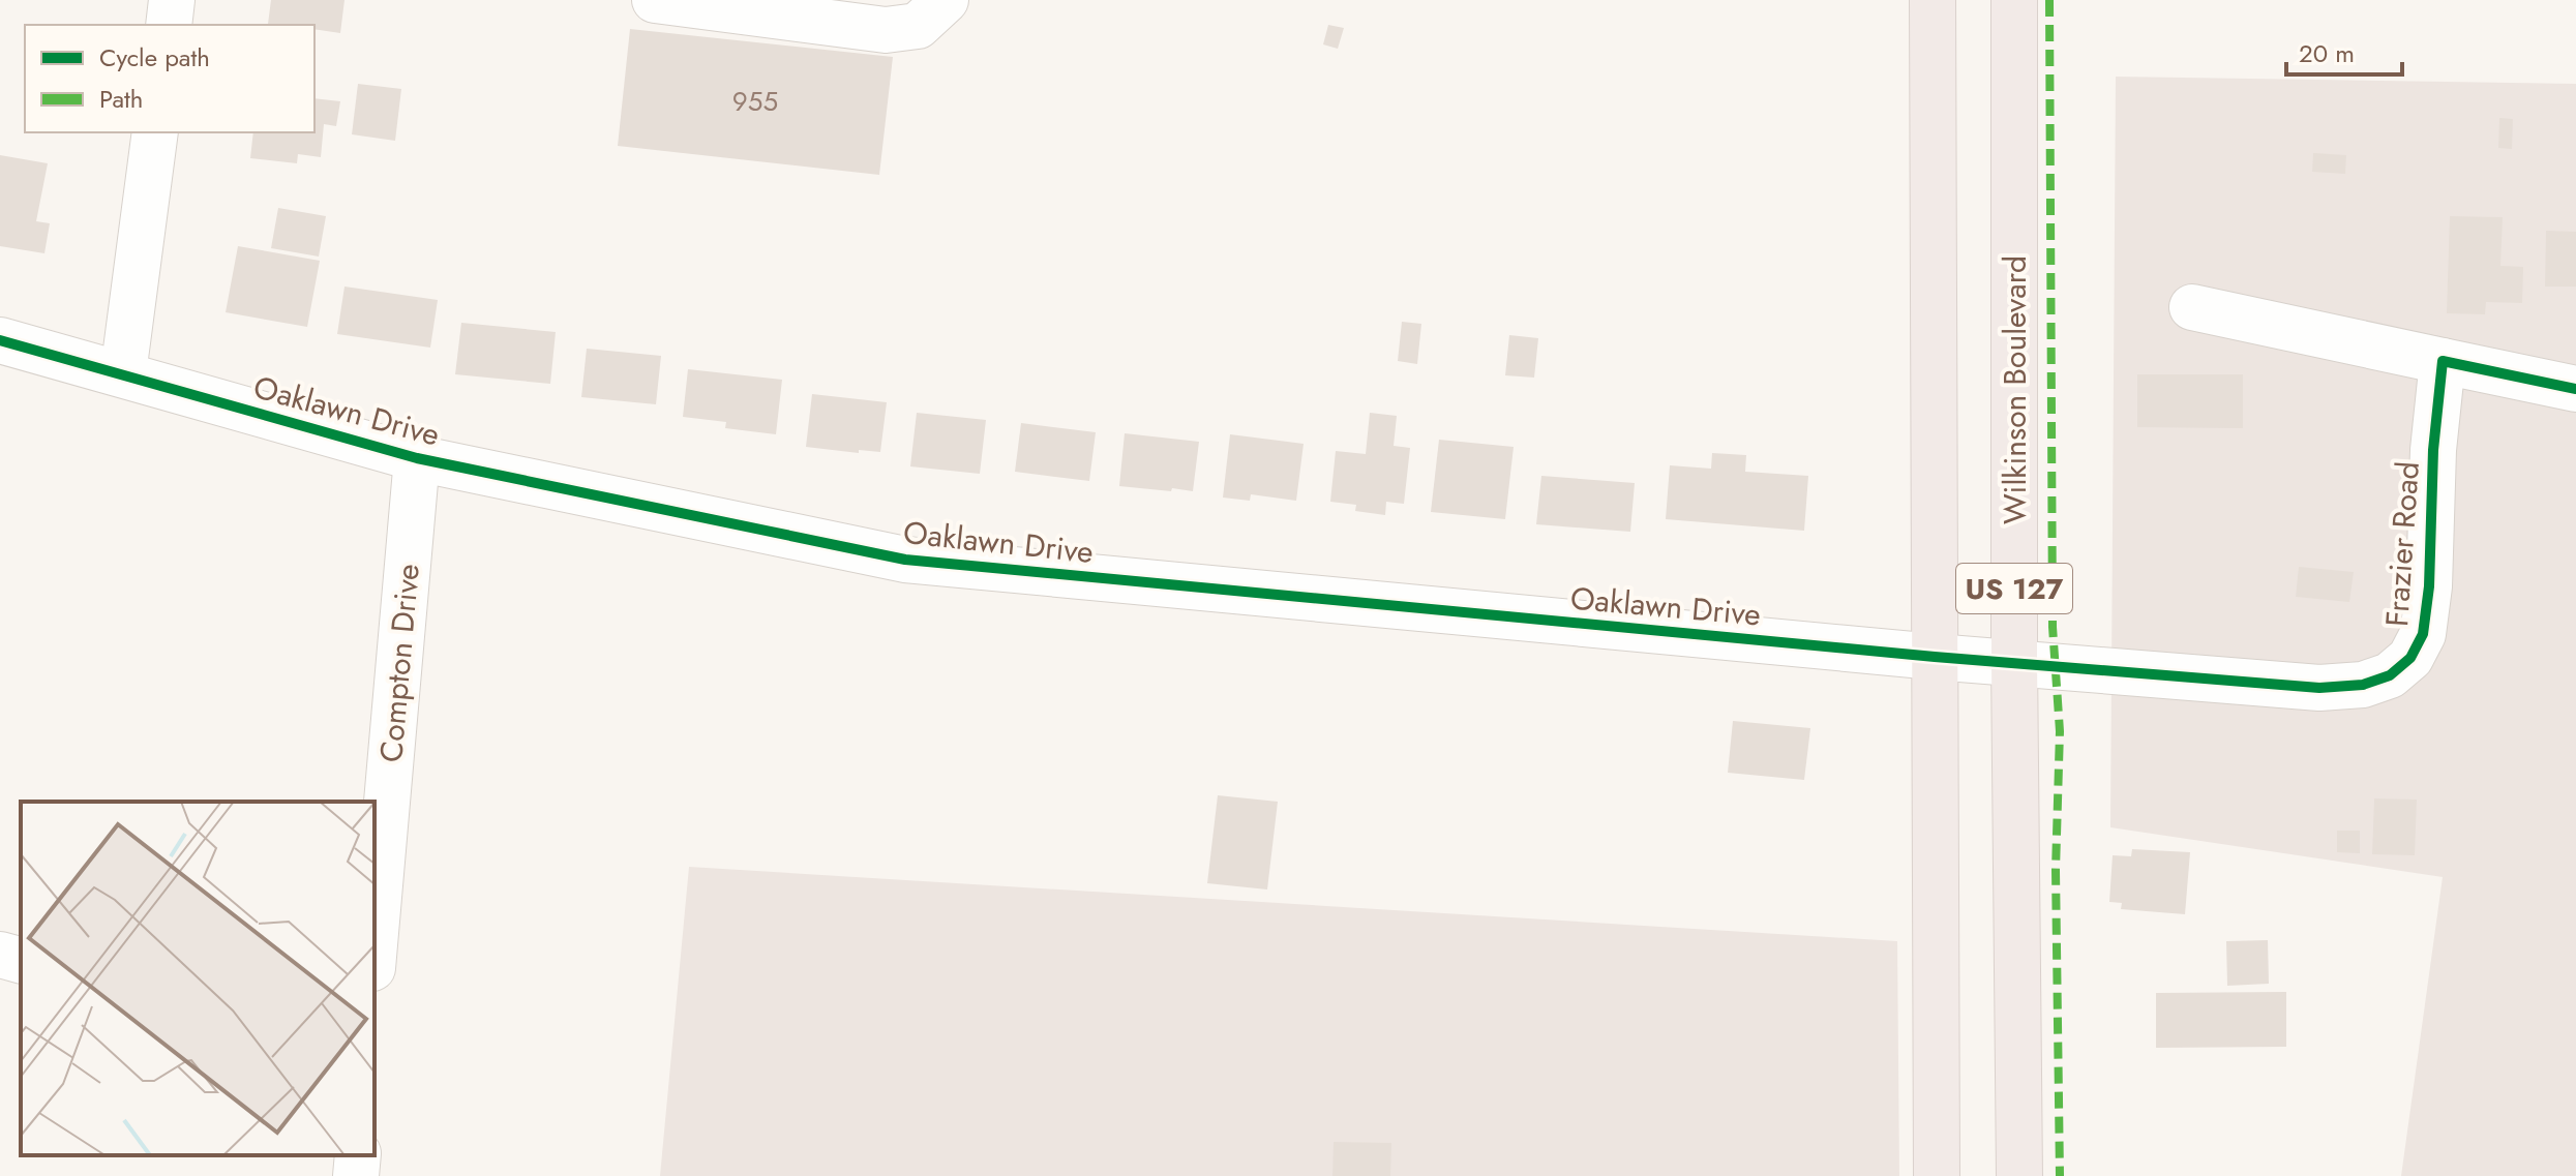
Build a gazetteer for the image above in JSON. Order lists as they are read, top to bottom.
{
  "streets": {
    "highway": ["Wilkinson Boulevard", "US 127"],
    "street": ["Oaklawn Drive", "Frazier Road", "Compton Drive"]
  },
  "crossings": [
    ["Wilkinson Boulevard", "Oaklawn Drive"],
    ["Wilkinson Boulevard", "Frazier Road"],
    ["Oaklawn Drive", "Frazier Road"],
    ["Oaklawn Drive", "US 127"],
    ["Oaklawn Drive", "Compton Drive"]
  ],
  "house_numbers": ["955"],
  "legend": ["Cycle path", "Path"],
  "scale_bar": "20 m"
}
